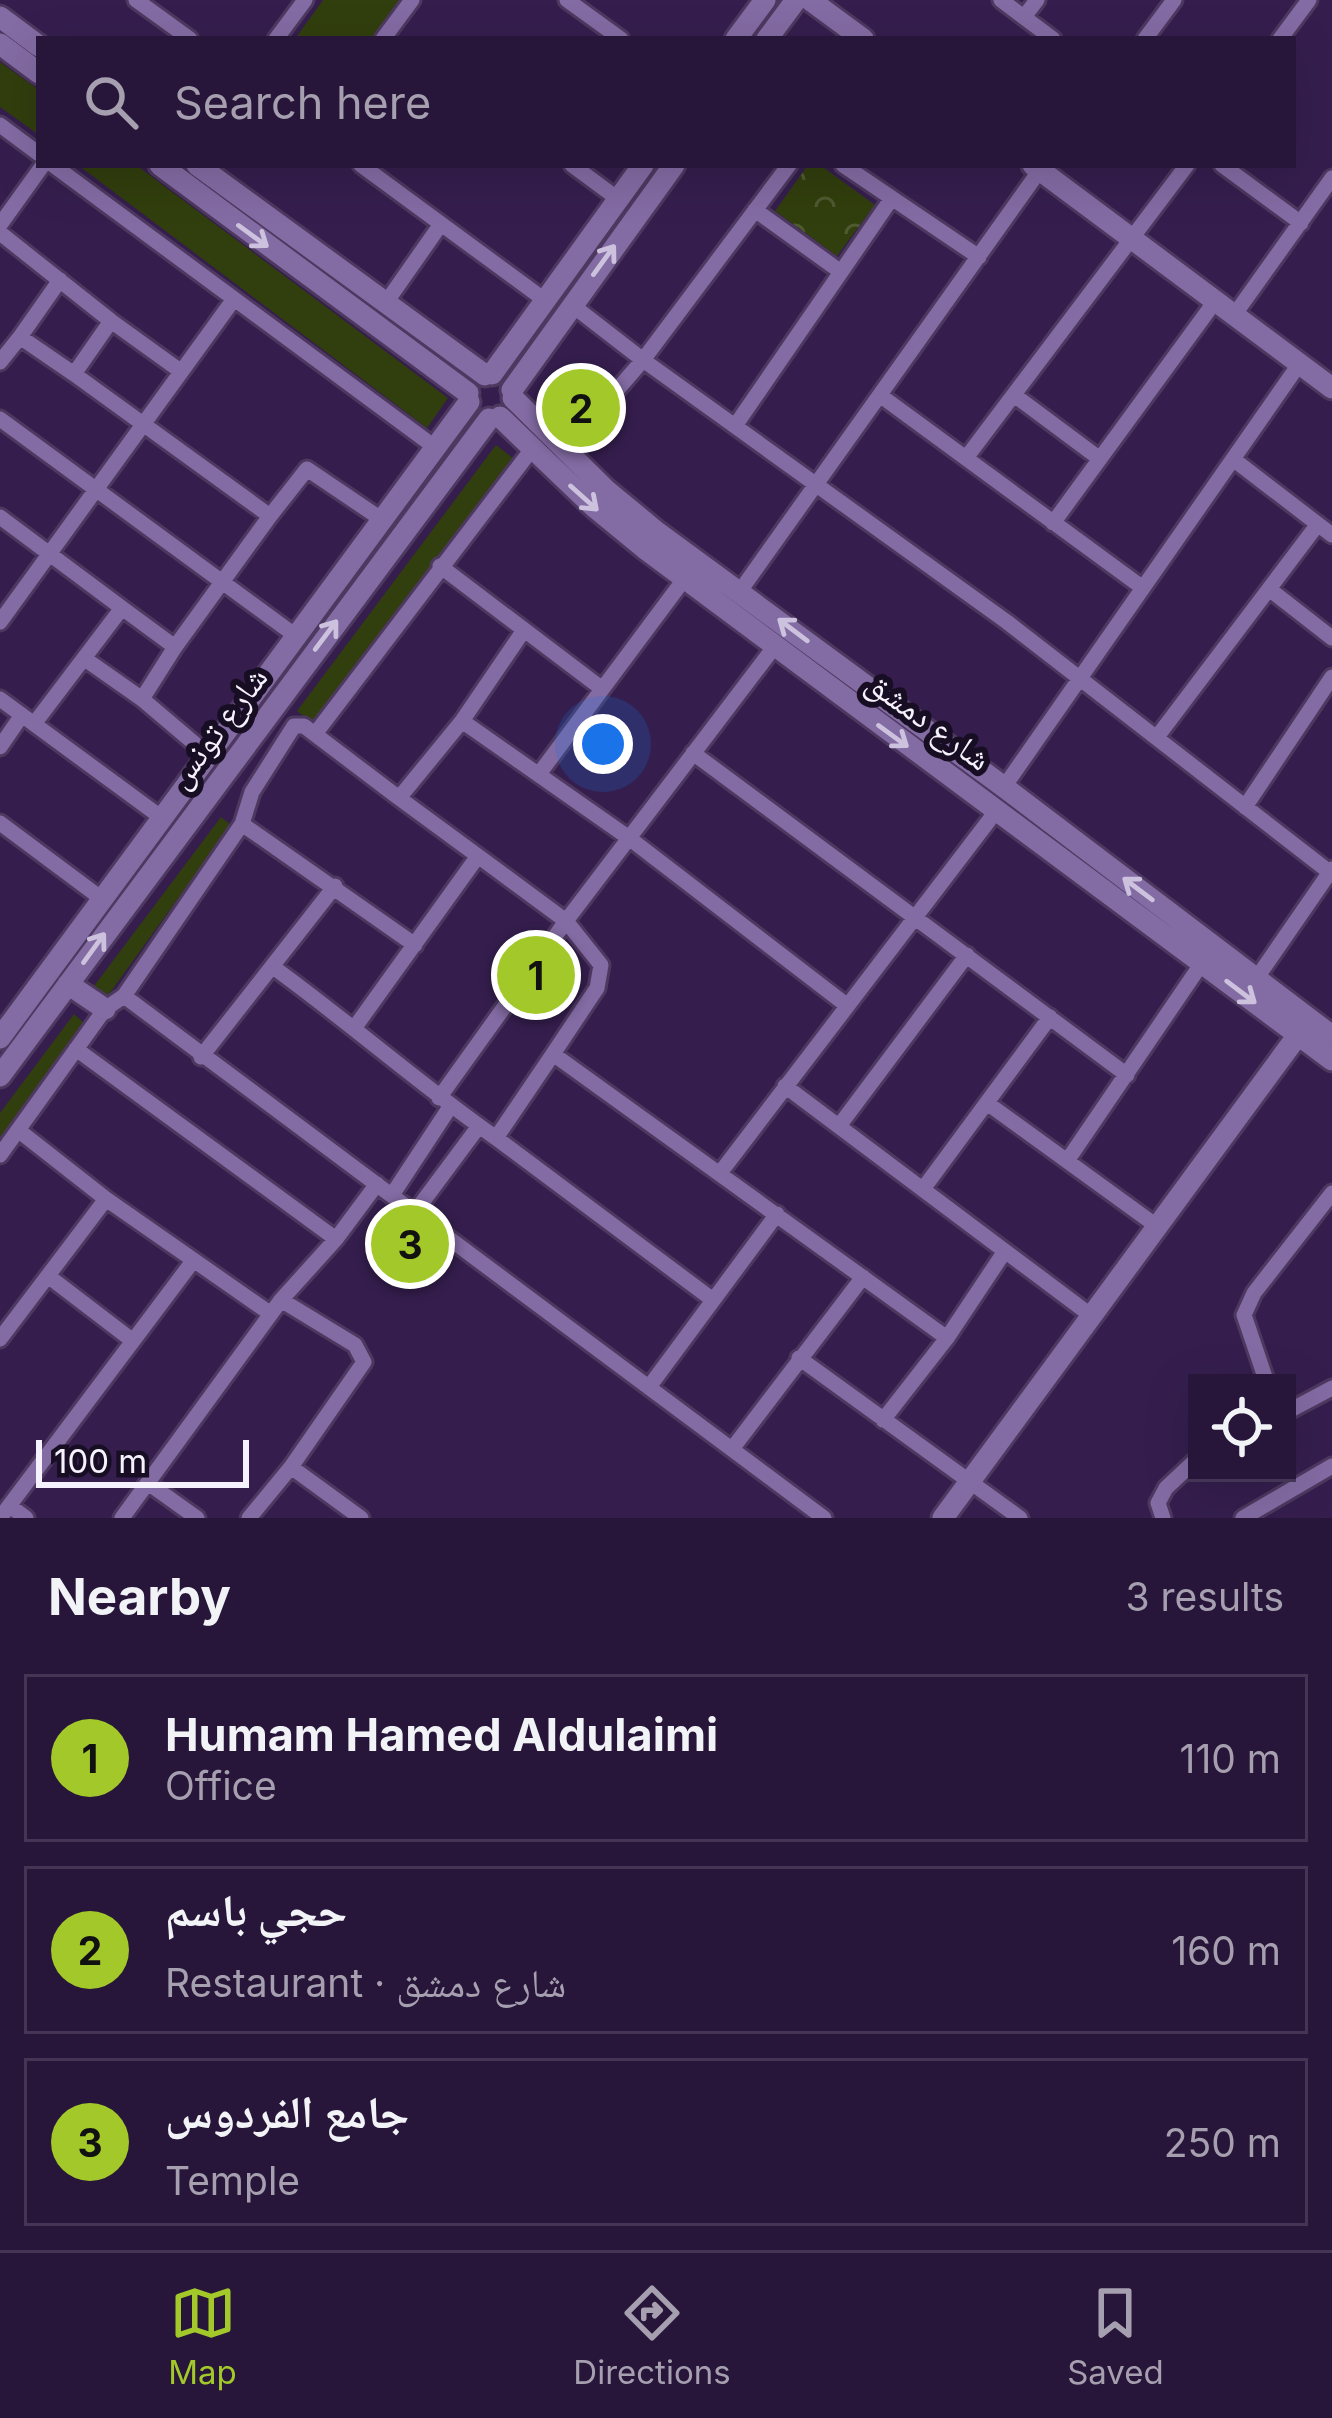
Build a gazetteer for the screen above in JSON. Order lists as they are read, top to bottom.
{
  "streets": {
    "street": ["شارع دمشق", "شارع تونس"]
  },
  "crossings": [
    ["شارع دمشق", "شارع تونس"]
  ],
  "scale_bar": "100 m",
  "page": {
    "search": "Search here",
    "pins": ["2", "1", "3"],
    "scale": "100 m",
    "heading": ["Nearby", "3 results"],
    "list": [
      {
        "mark": "1",
        "name": "Humam Hamed Aldulaimi",
        "note": "Office",
        "value": "110 m"
      },
      {
        "mark": "2",
        "name": "حجي باسم",
        "note": "Restaurant · شارع دمشق",
        "value": "160 m"
      },
      {
        "mark": "3",
        "name": "جامع الفردوس",
        "note": "Temple",
        "value": "250 m"
      }
    ],
    "nav": ["Map", "Directions", "Saved"]
  }
}
